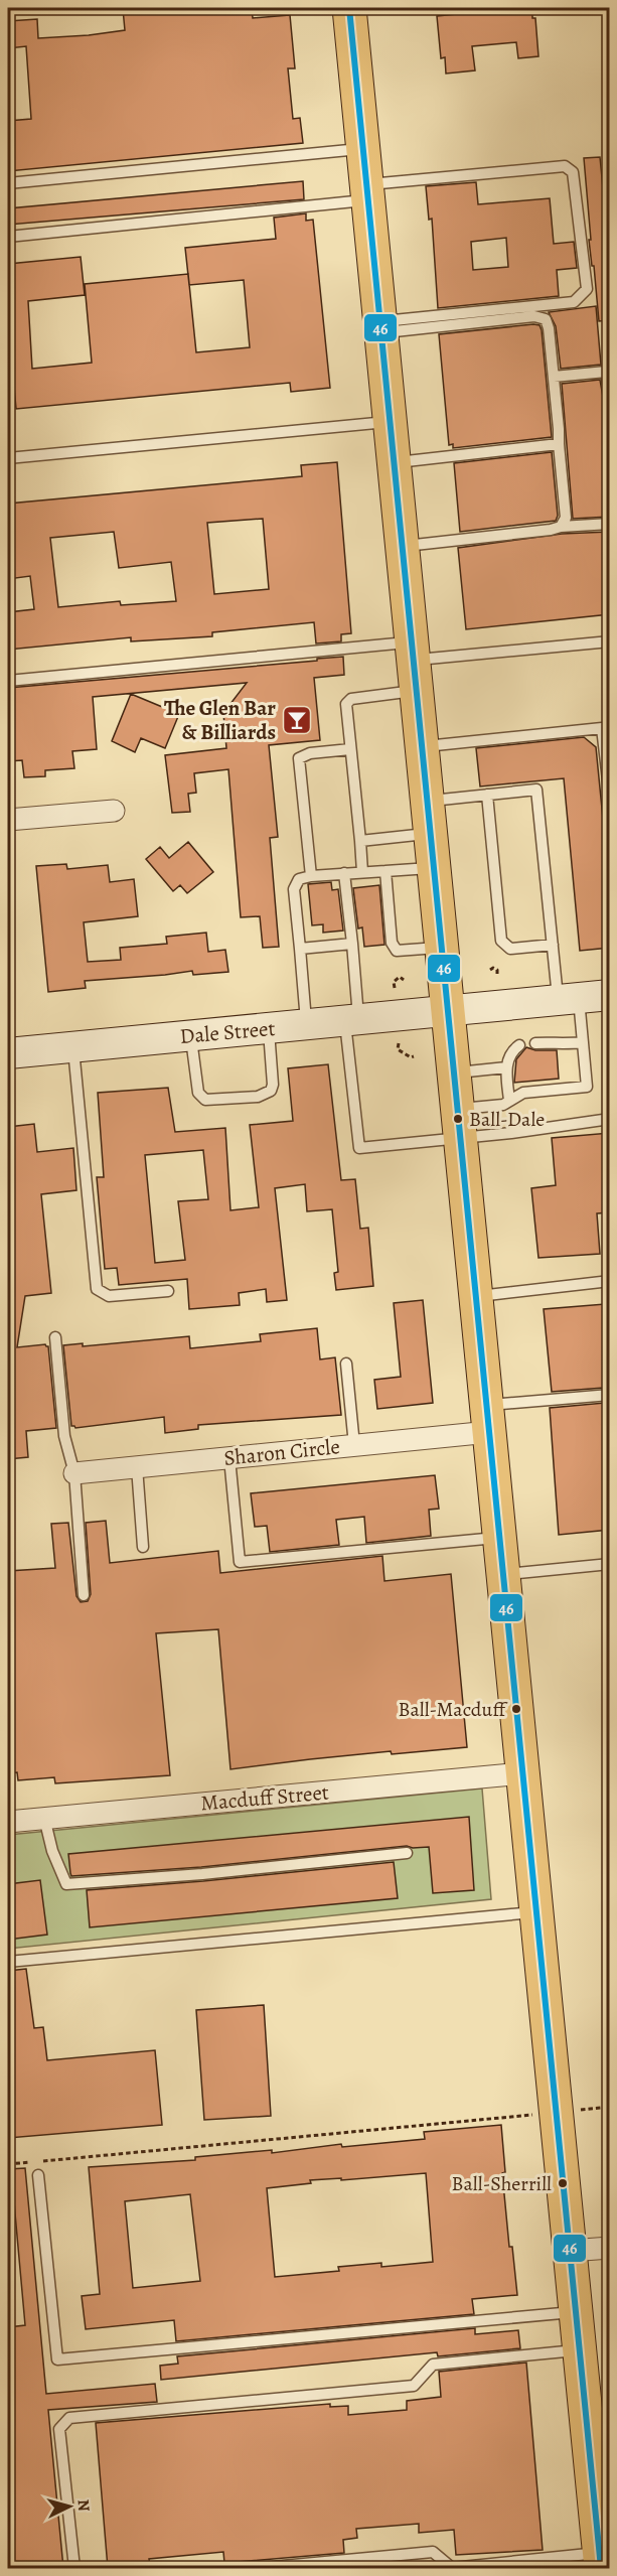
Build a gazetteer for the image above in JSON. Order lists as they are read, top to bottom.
{
  "streets": {
    "street": ["Dale Street", "Sharon Circle", "Macduff Street"]
  },
  "places": {
    "bar": ["The Glen Bar & Billiards"],
    "other": ["Ball-Dale", "Ball-Macduff", "Ball-Sherrill"]
  },
  "lines": ["transit line 46"],
  "north": "right"
}
